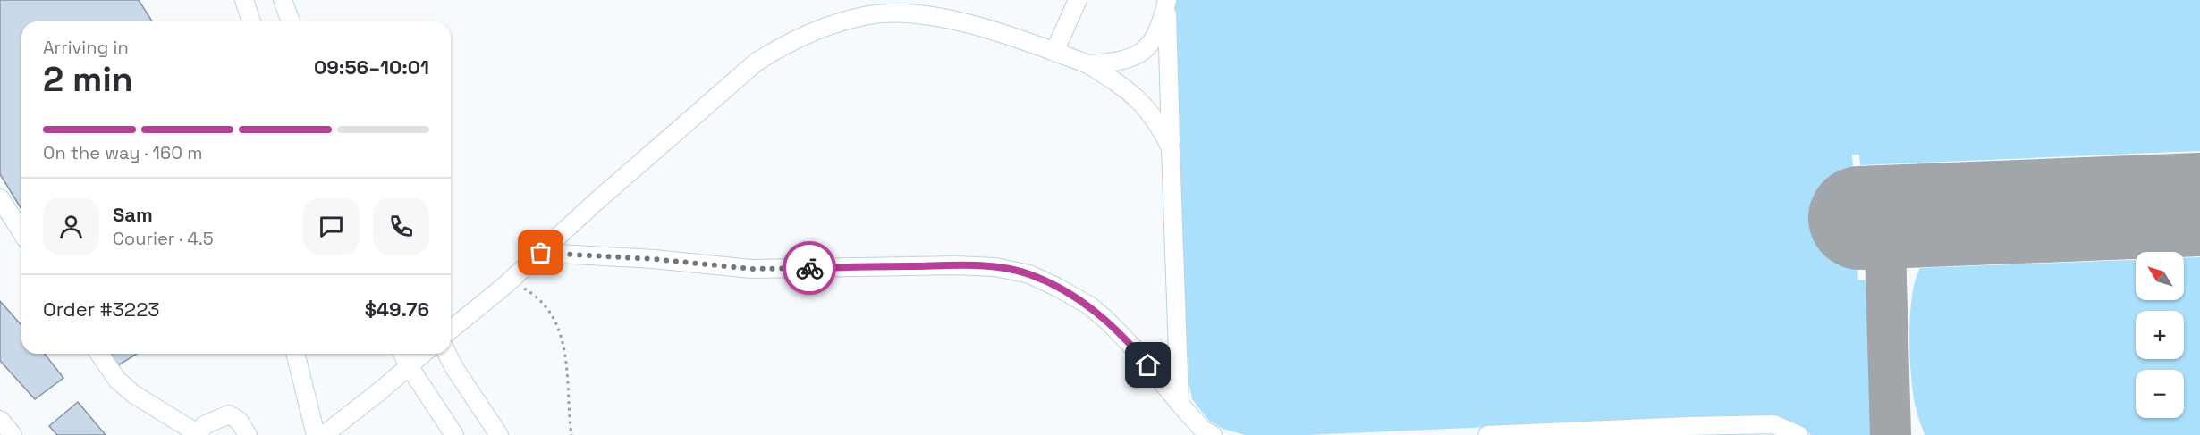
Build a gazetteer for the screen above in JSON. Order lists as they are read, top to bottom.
{
  "north": "top left",
  "page": {
    "heading": ["2 min", "Arriving in", "09:56–10:01"],
    "panel": [
      "Sam",
      "Courier · 4.5",
      "Order #3223",
      "$49.76"
    ],
    "bar": "On the way · 160 m",
    "map_buttons": ["+", "−"]
  }
}
